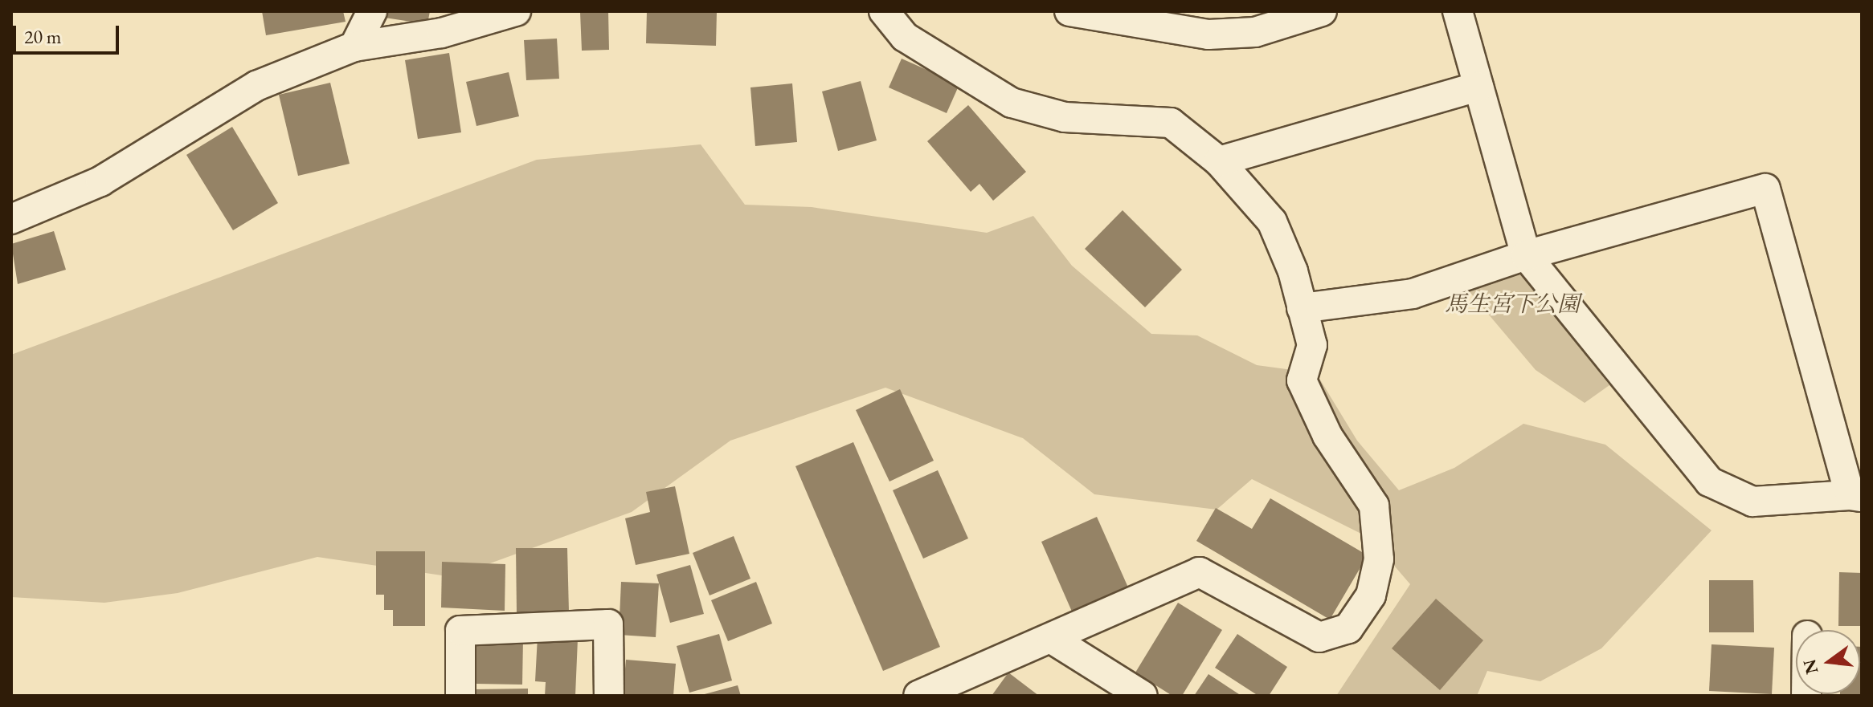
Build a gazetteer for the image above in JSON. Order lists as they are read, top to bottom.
{
  "parks": ["馬生宮下公園"],
  "scale_bar": "20 m",
  "north": "left"
}
